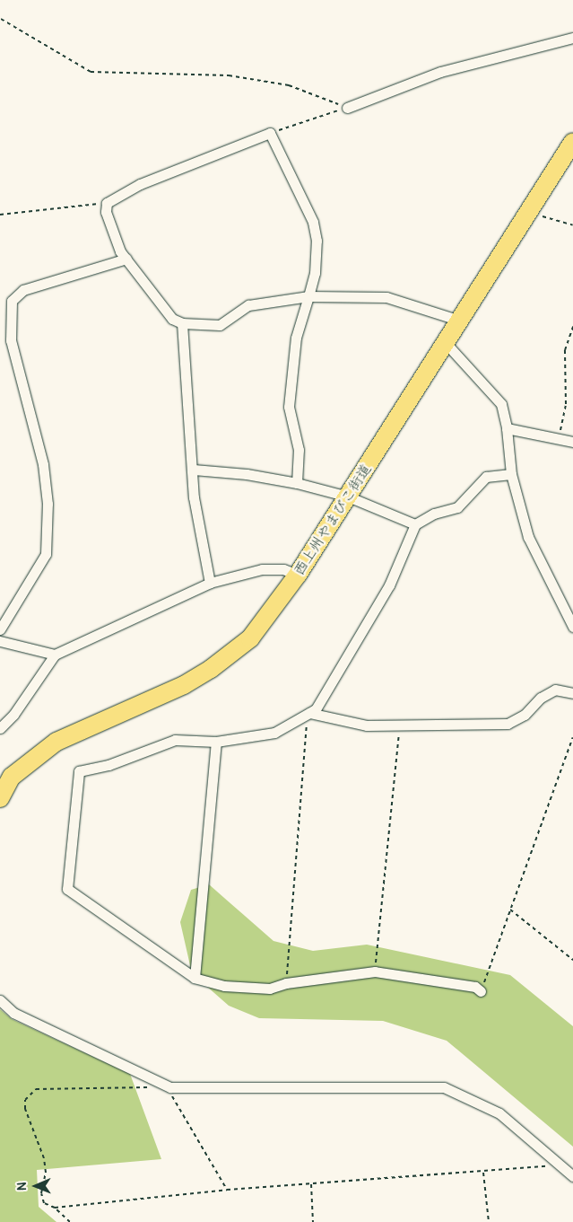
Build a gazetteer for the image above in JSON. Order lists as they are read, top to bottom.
{
  "streets": {
    "highway": ["西上州やまびこ街道"]
  },
  "north": "left"
}
